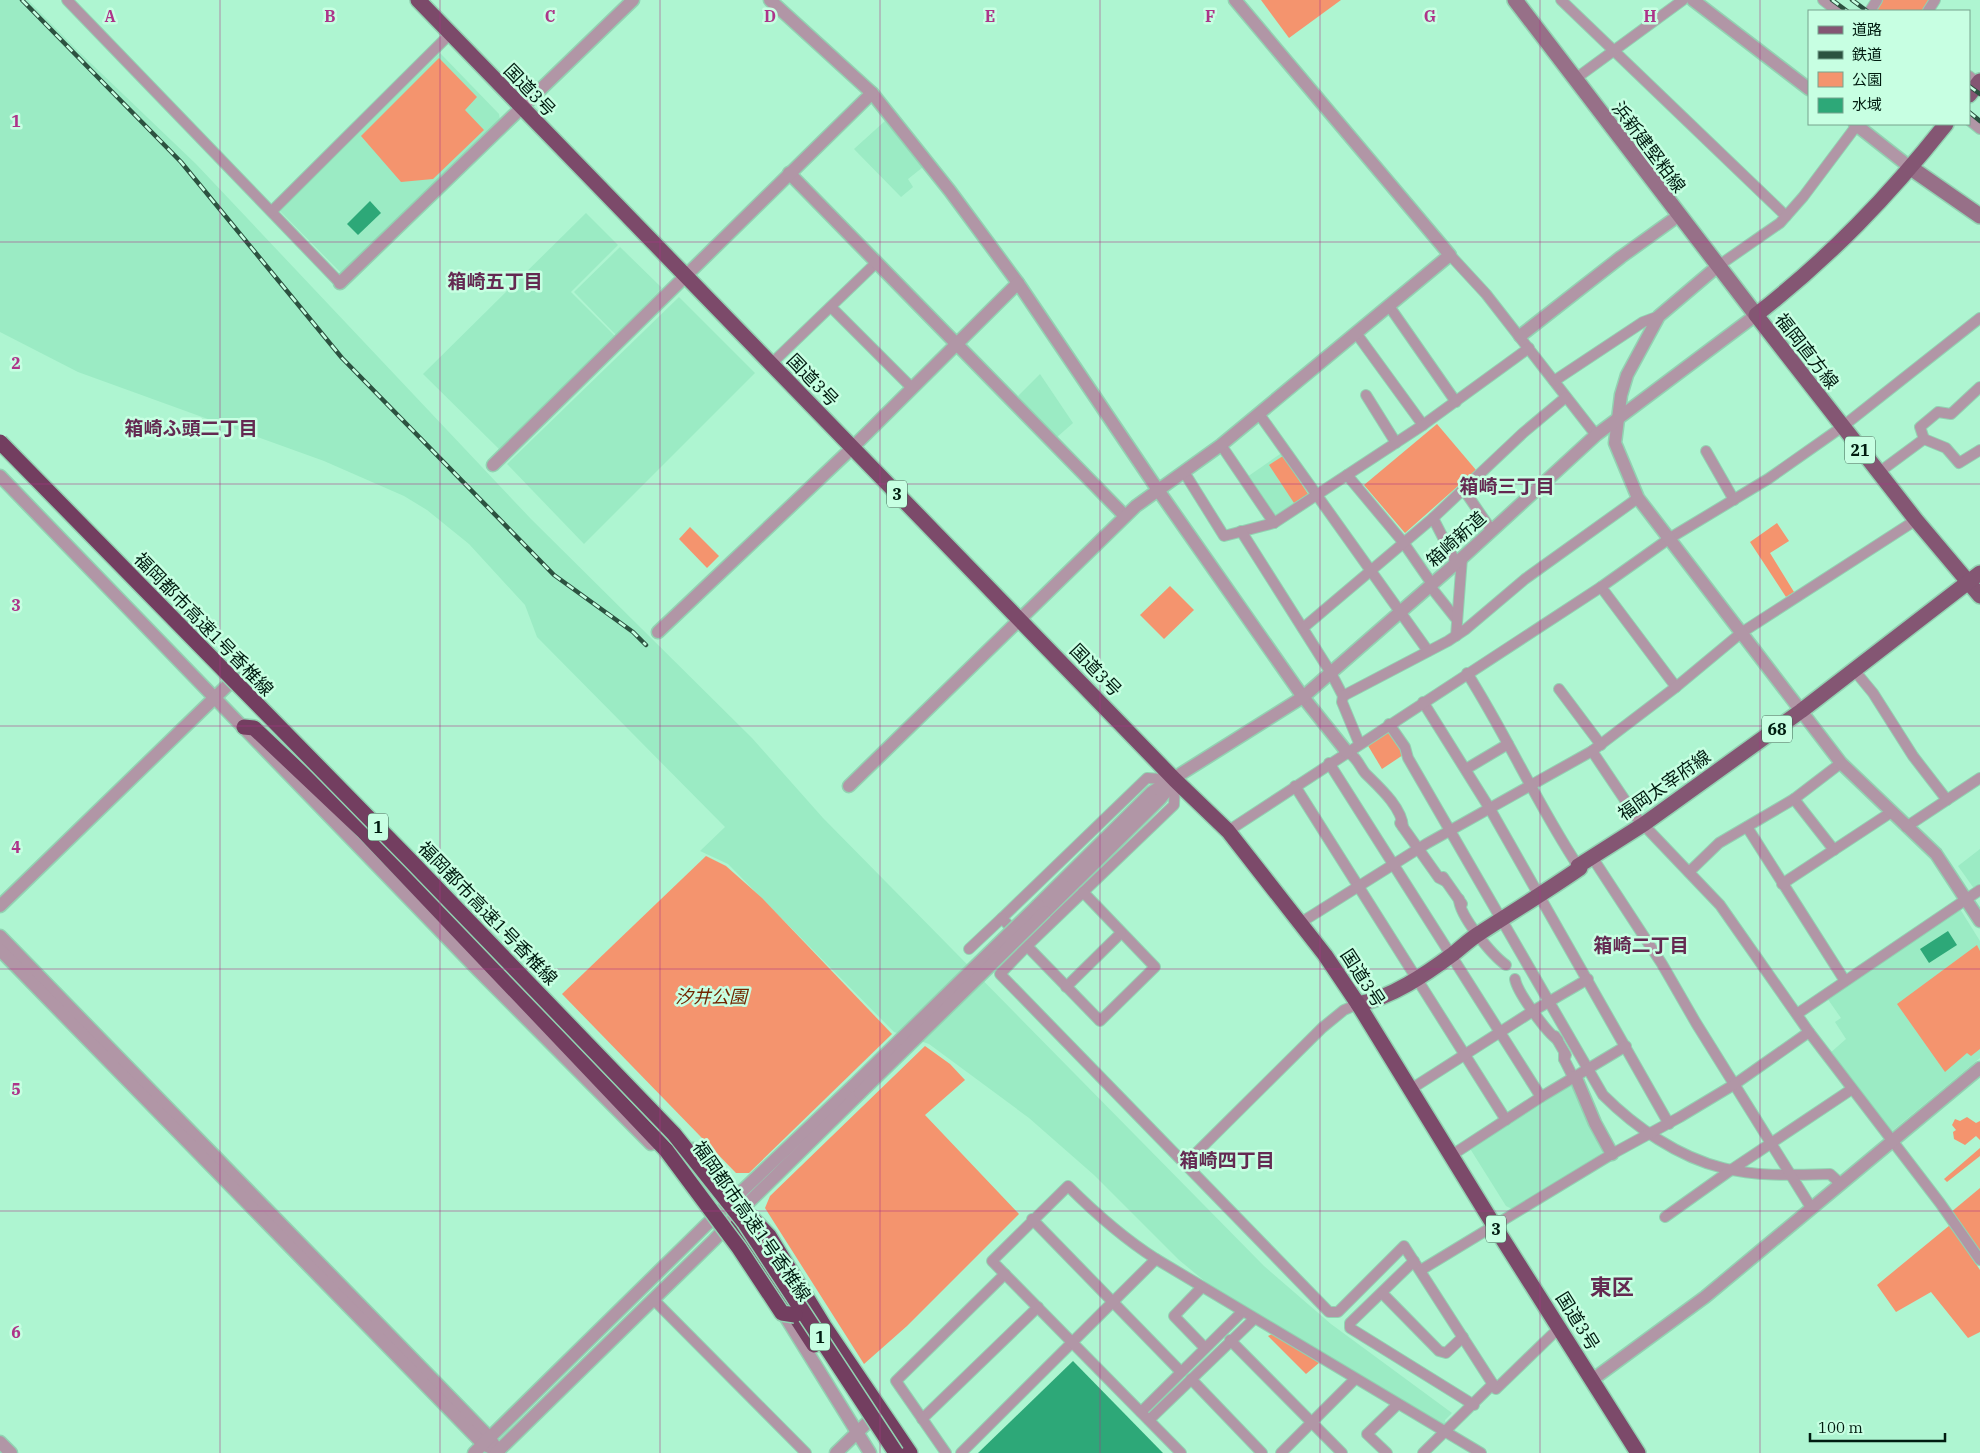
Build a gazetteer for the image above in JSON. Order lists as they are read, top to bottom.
{
  "streets": {
    "highway": [
      "国道3号",
      "3",
      "福岡都市高速1号香椎線",
      "1"
    ],
    "main road": [
      "浜新建堅粕線",
      "福岡直方線",
      "21",
      "68",
      "福岡太宰府線"
    ],
    "street": ["箱崎新道"]
  },
  "crossings": [
    ["国道3号", "箱崎新道"],
    ["国道3号", "福岡太宰府線"],
    ["浜新建堅粕線", "福岡直方線"],
    ["浜新建堅粕線", "箱崎新道"],
    ["福岡直方線", "箱崎新道"],
    ["福岡直方線", "福岡太宰府線"]
  ],
  "districts": [
    "箱崎五丁目",
    "箱崎ふ頭二丁目",
    "箱崎三丁目",
    "箱崎二丁目",
    "箱崎四丁目",
    "東区"
  ],
  "parks": ["汐井公園"],
  "legend": [
    "道路",
    "鉄道",
    "公園",
    "水域"
  ],
  "scale_bar": "100 m",
  "grid": {
    "columns": [
      "A",
      "B",
      "C",
      "D",
      "E",
      "F",
      "G",
      "H"
    ],
    "rows": [
      "1",
      "2",
      "3",
      "4",
      "5",
      "6"
    ]
  }
}
